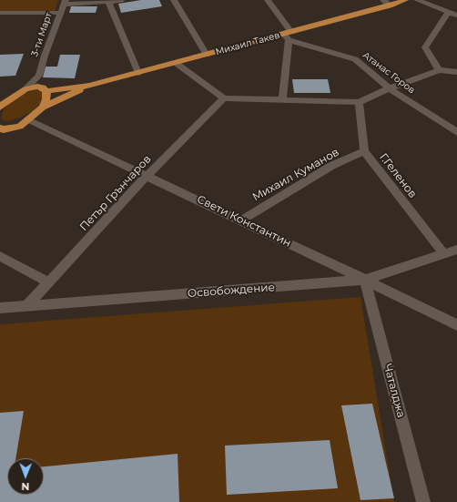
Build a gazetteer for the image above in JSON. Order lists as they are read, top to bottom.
{
  "streets": {
    "main road": ["Михаил Такев"],
    "street": [
      "3-ти Март",
      "Атанас Горов",
      "Михаил Куманов",
      "Г.Геленов",
      "Петър Грънчаров",
      "Свети Константин",
      "Освобождение",
      "Чаталджа"
    ]
  },
  "crossings": [
    ["Михаил Такев", "Атанас Горов"],
    ["Михаил Такев", "Свети Константин"],
    ["Михаил Куманов", "Г.Геленов"],
    ["Михаил Куманов", "Свети Константин"],
    ["Г.Геленов", "Освобождение"],
    ["Петър Грънчаров", "Свети Константин"],
    ["Петър Грънчаров", "Освобождение"],
    ["Свети Константин", "Освобождение"],
    ["Свети Константин", "Чаталджа"],
    ["Освобождение", "Чаталджа"]
  ],
  "north": "bottom"
}
